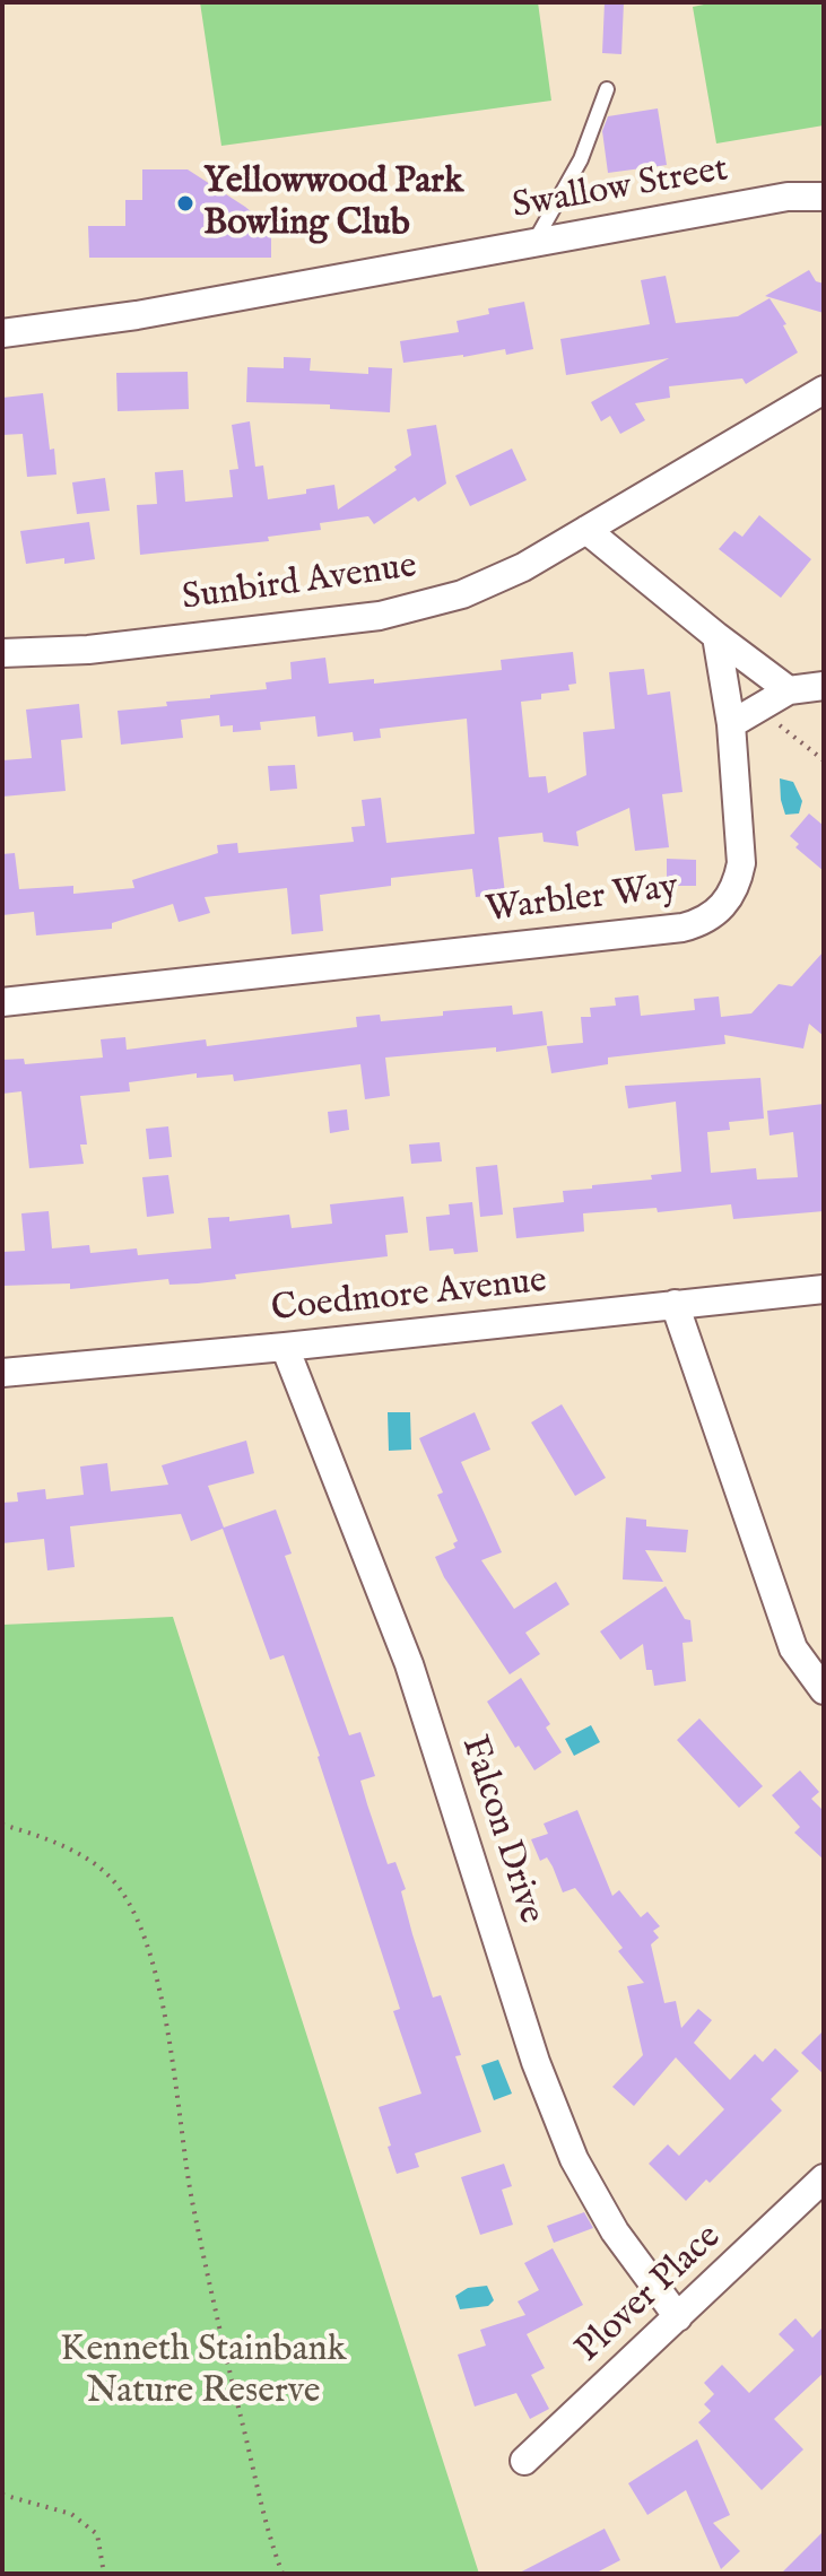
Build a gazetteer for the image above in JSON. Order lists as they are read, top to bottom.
{
  "streets": {
    "street": [
      "Swallow Street",
      "Sunbird Avenue",
      "Warbler Way",
      "Coedmore Avenue",
      "Falcon Drive",
      "Plover Place"
    ]
  },
  "crossings": [
    ["Coedmore Avenue", "Falcon Drive"],
    ["Falcon Drive", "Plover Place"]
  ],
  "parks": ["Kenneth Stainbank Nature Reserve"],
  "places": ["Yellowwood Park Bowling Club"]
}
